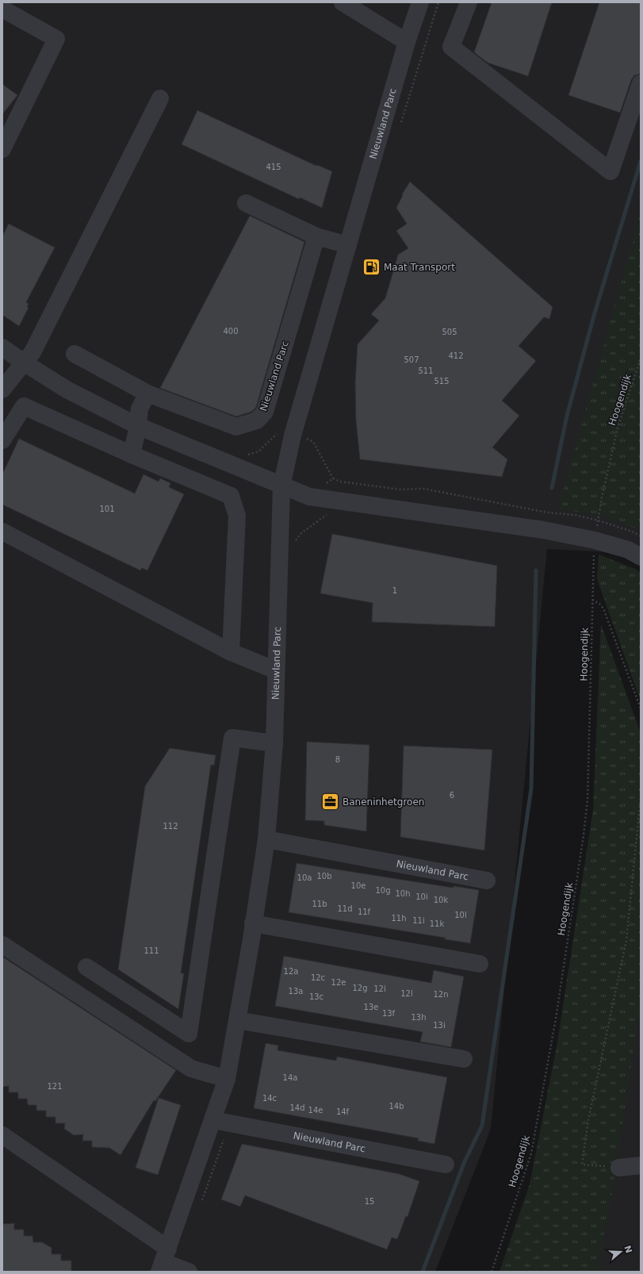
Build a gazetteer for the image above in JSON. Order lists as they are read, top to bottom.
{
  "streets": {
    "street": ["Nieuwland Parc"],
    "path": ["Hoogendijk"]
  },
  "places": {
    "fuel station": ["Maat Transport"],
    "office": ["Baneninhetgroen"]
  },
  "house_numbers": [
    "415",
    "400",
    "505",
    "412",
    "507",
    "511",
    "515",
    "101",
    "1",
    "8",
    "6",
    "112",
    "10b",
    "10a",
    "10e",
    "10g",
    "10h",
    "10i",
    "10k",
    "11b",
    "11d",
    "11f",
    "10l",
    "11h",
    "11i",
    "11k",
    "111",
    "12a",
    "12c",
    "12e",
    "12g",
    "12i",
    "13a",
    "12l",
    "12n",
    "13c",
    "13e",
    "13f",
    "13h",
    "13i",
    "14a",
    "121",
    "14c",
    "14b",
    "14d",
    "14e",
    "14f",
    "15"
  ],
  "north": "right"
}
